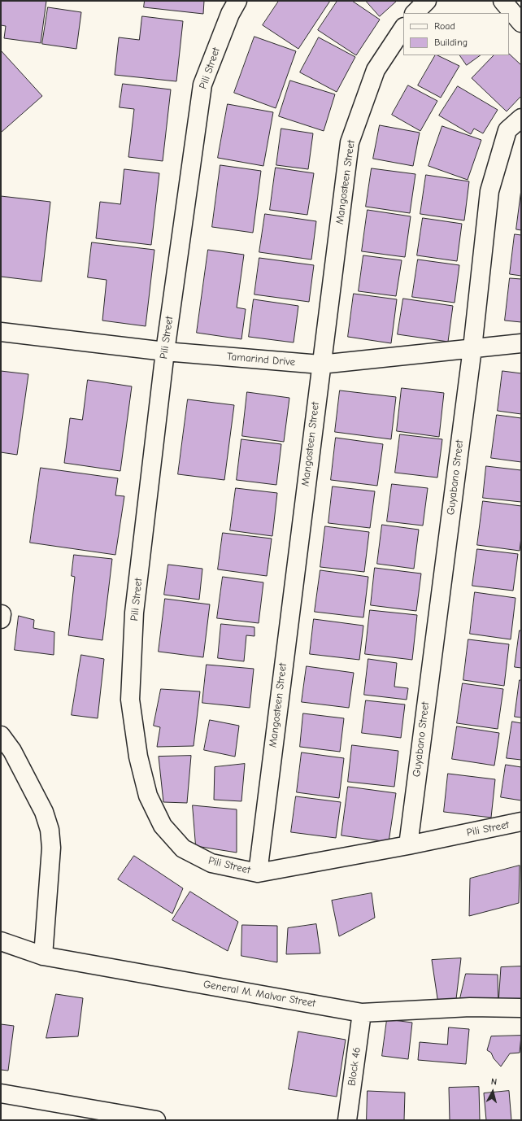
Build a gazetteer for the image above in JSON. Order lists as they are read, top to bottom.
{
  "streets": {
    "street": [
      "Pili Street",
      "Mangosteen Street",
      "Tamarind Drive",
      "Guyabano Street",
      "General M. Malvar Street",
      "Block 46"
    ]
  },
  "crossings": [
    ["Pili Street", "Mangosteen Street"],
    ["Pili Street", "Tamarind Drive"],
    ["Pili Street", "Guyabano Street"],
    ["Mangosteen Street", "Tamarind Drive"],
    ["Tamarind Drive", "Guyabano Street"],
    ["General M. Malvar Street", "Block 46"]
  ],
  "legend": ["Road", "Building"],
  "north": "top"
}
